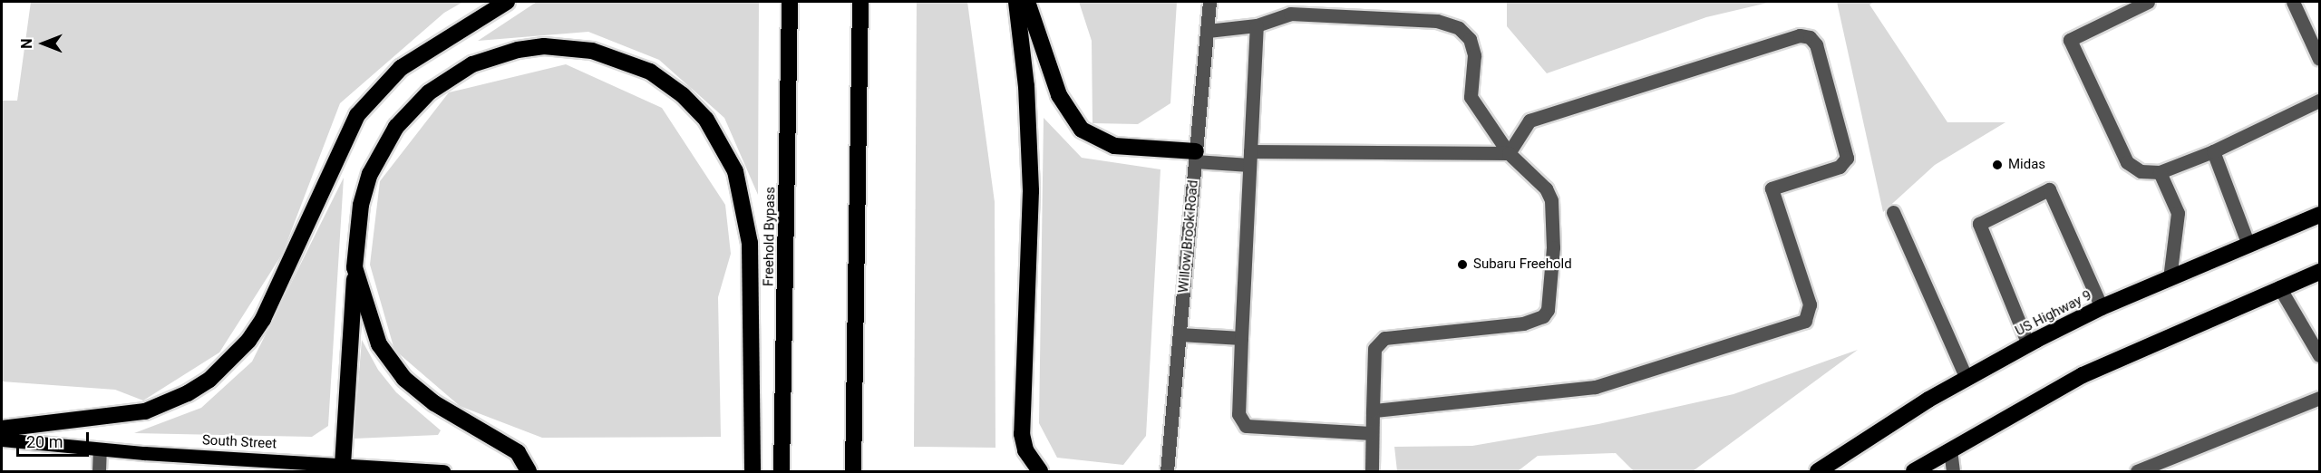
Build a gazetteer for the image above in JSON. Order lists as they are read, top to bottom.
{
  "streets": {
    "highway": ["Freehold Bypass", "US Highway 9"],
    "main road": ["South Street"],
    "street": ["Willow Brook Road"]
  },
  "places": ["Midas", "Subaru Freehold"],
  "scale_bar": "20 m",
  "north": "left"
}
